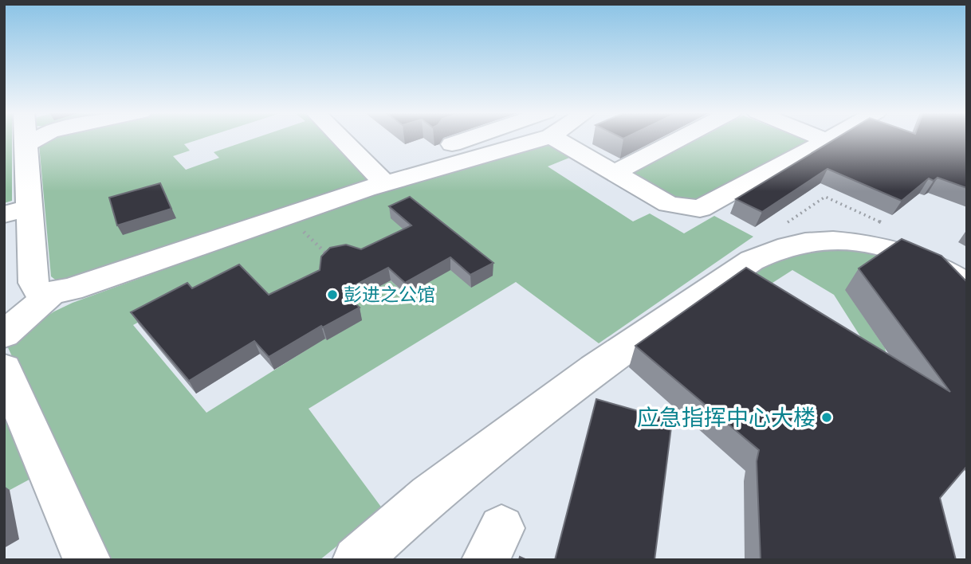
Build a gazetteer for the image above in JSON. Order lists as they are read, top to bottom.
{
  "places": ["彭进之公馆", "应急指挥中心大楼"]
}
